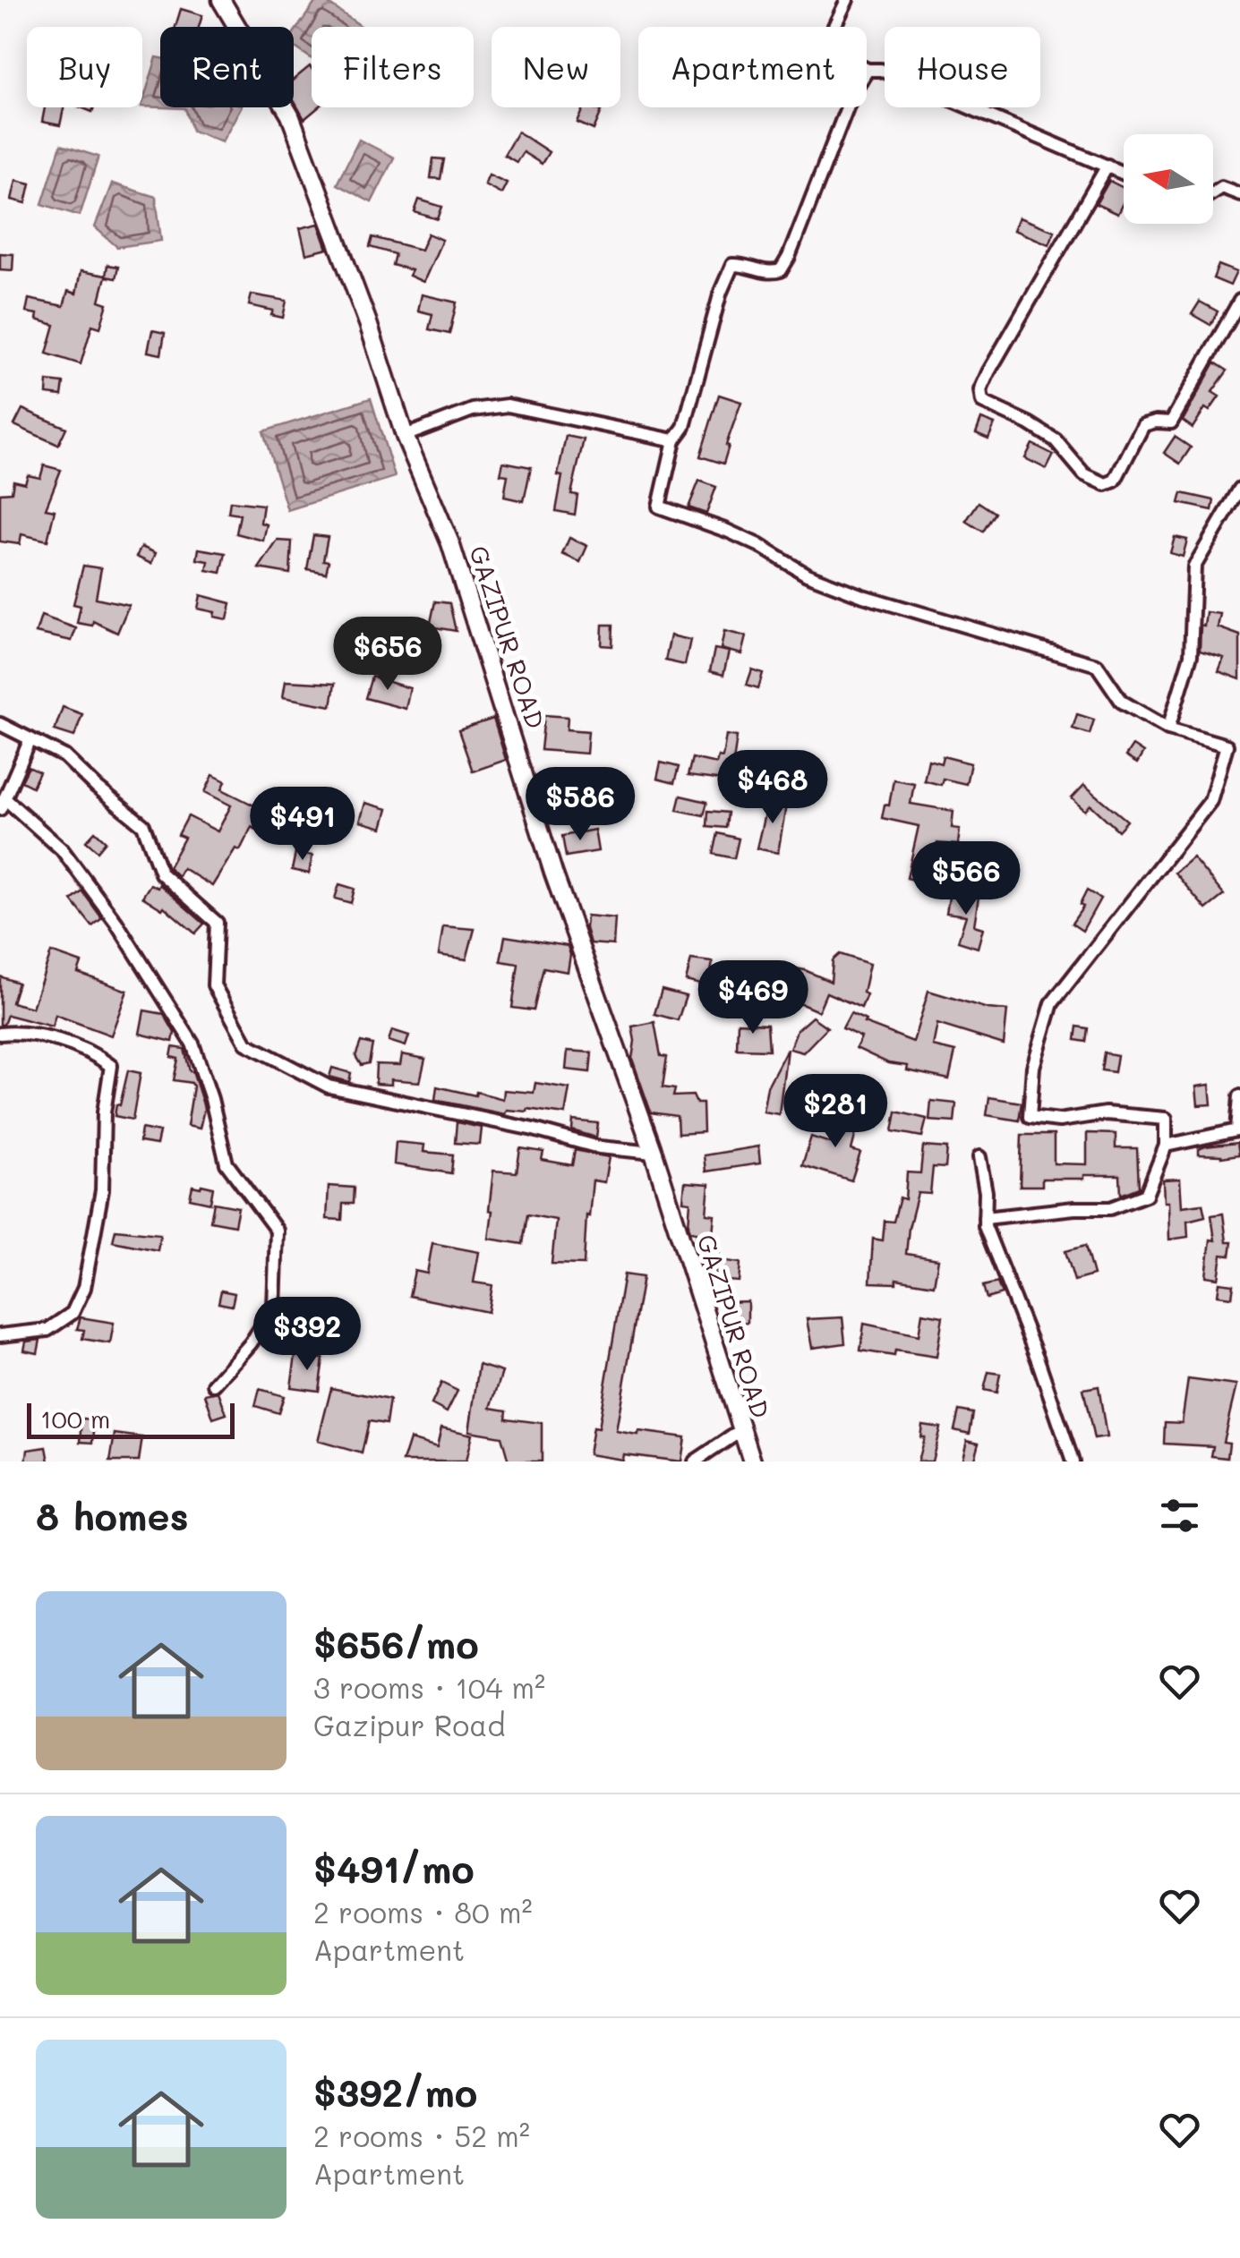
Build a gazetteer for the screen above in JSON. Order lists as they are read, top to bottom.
{
  "streets": {
    "street": ["GAZIPUR ROAD"]
  },
  "scale_bar": "100 m",
  "north": "left",
  "page": {
    "chip": [
      "Buy",
      "Rent",
      "Filters",
      "New",
      "Apartment",
      "House"
    ],
    "price": [
      "$656",
      "$468",
      "$586",
      "$491",
      "$566",
      "$469",
      "$281",
      "$392"
    ],
    "scale": "100 m",
    "heading": "8 homes",
    "list": [
      {
        "name": "$656/mo",
        "note": "3 rooms · 104 m² · Gazipur Road"
      },
      {
        "name": "$491/mo",
        "note": "2 rooms · 80 m² · Apartment"
      },
      {
        "name": "$392/mo",
        "note": "2 rooms · 52 m² · Apartment"
      }
    ]
  }
}
